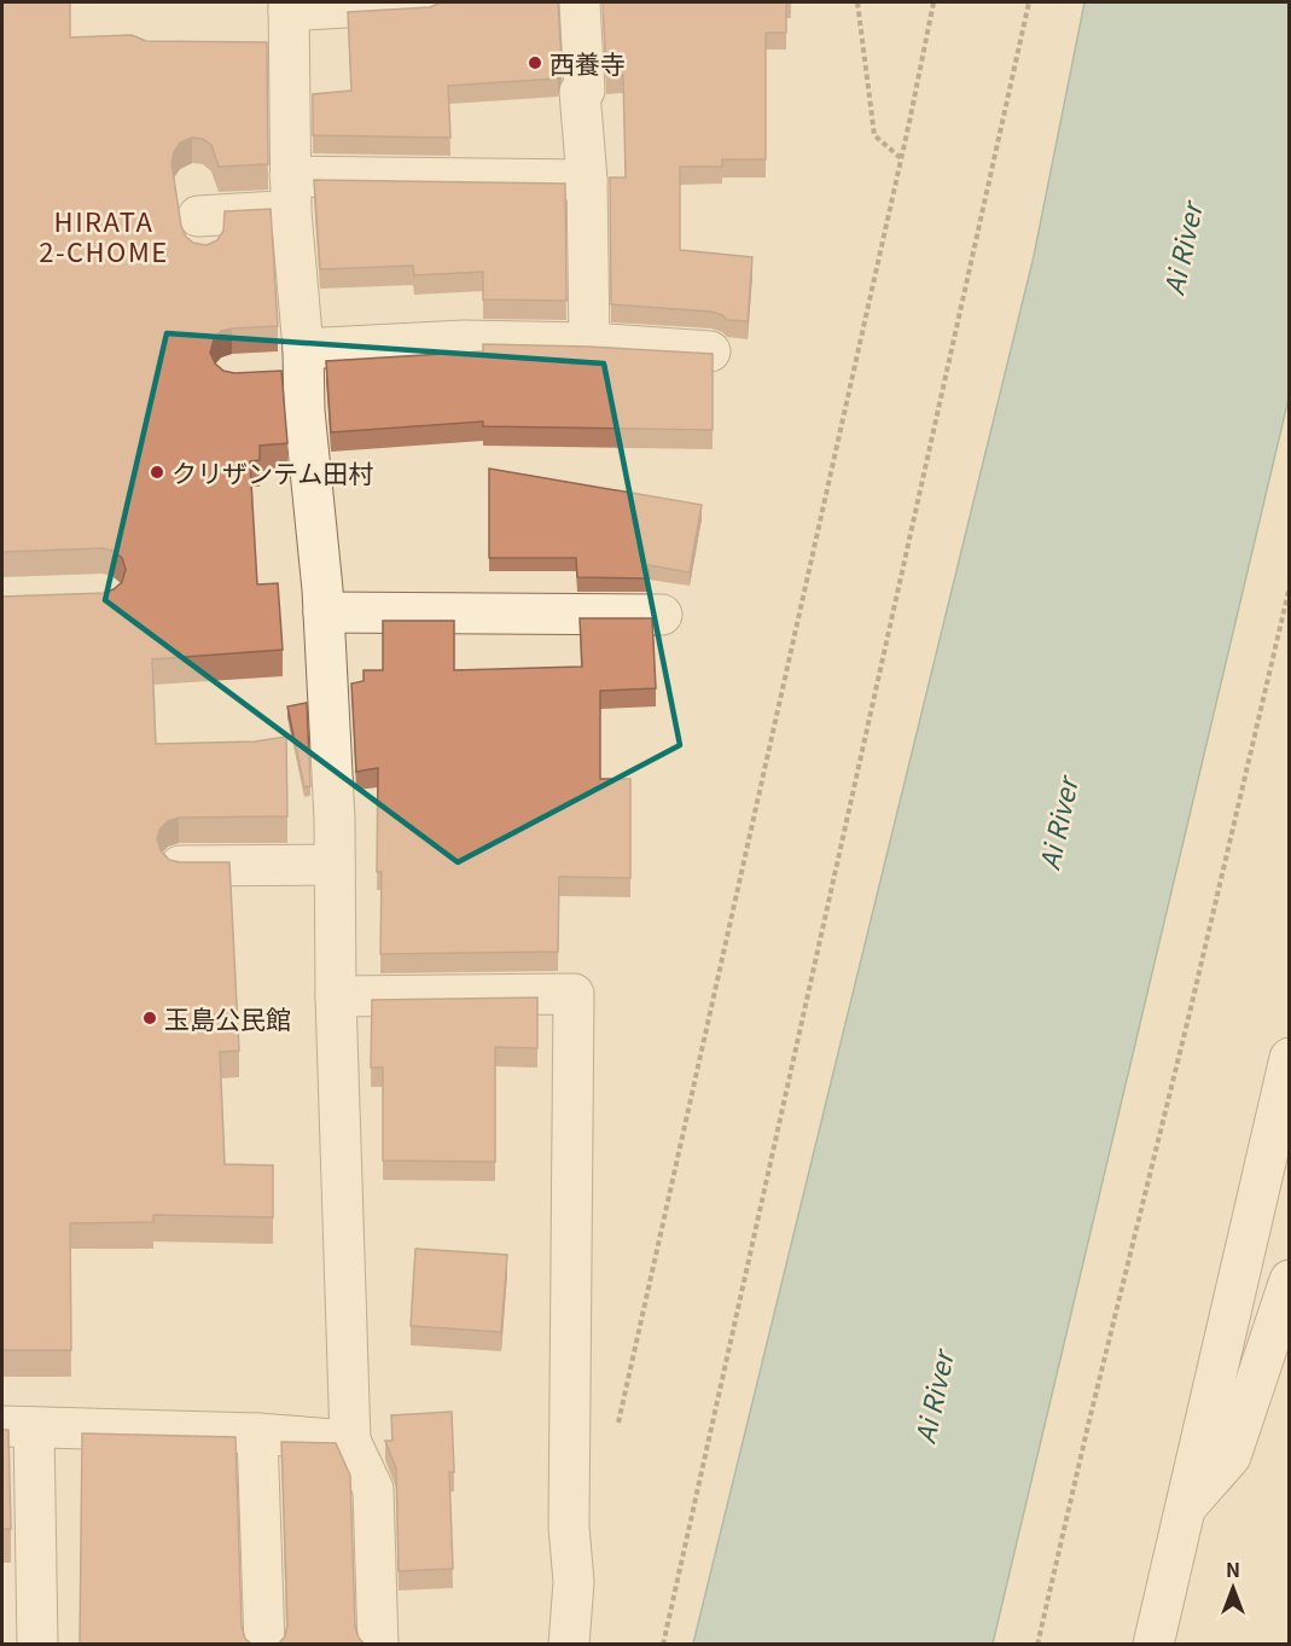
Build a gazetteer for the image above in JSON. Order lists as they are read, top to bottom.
{
  "districts": ["HIRATA 2-CHOME"],
  "water": ["Ai River"],
  "places": ["西養寺", "クリザンテム田村", "玉島公民館"],
  "north": "top"
}
